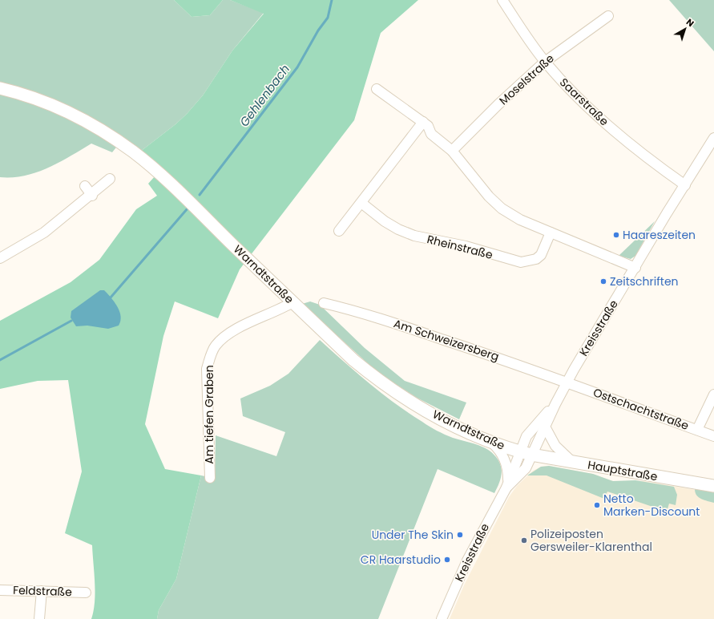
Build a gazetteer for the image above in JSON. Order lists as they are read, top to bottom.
{
  "streets": {
    "main road": ["Warndtstraße", "Hauptstraße"],
    "street": [
      "Moselstraße",
      "Saarstraße",
      "Rheinstraße",
      "Kreisstraße",
      "Am Schweizersberg",
      "Ostschachtstraße",
      "Am tiefen Graben",
      "Feldstraße"
    ]
  },
  "crossings": [
    ["Moselstraße", "Saarstraße"],
    ["Saarstraße", "Kreisstraße"],
    ["Warndtstraße", "Kreisstraße"],
    ["Warndtstraße", "Am tiefen Graben"],
    ["Warndtstraße", "Hauptstraße"],
    ["Kreisstraße", "Am Schweizersberg"],
    ["Kreisstraße", "Ostschachtstraße"],
    ["Kreisstraße", "Hauptstraße"],
    ["Am Schweizersberg", "Ostschachtstraße"]
  ],
  "water": ["Gehlenbach"],
  "places": [
    "Haareszeiten",
    "Zeitschriften",
    "Netto Marken-Discount",
    "Under The Skin",
    "Polizeiposten Gersweiler-Klarenthal",
    "CR Haarstudio"
  ],
  "north": "top right"
}
